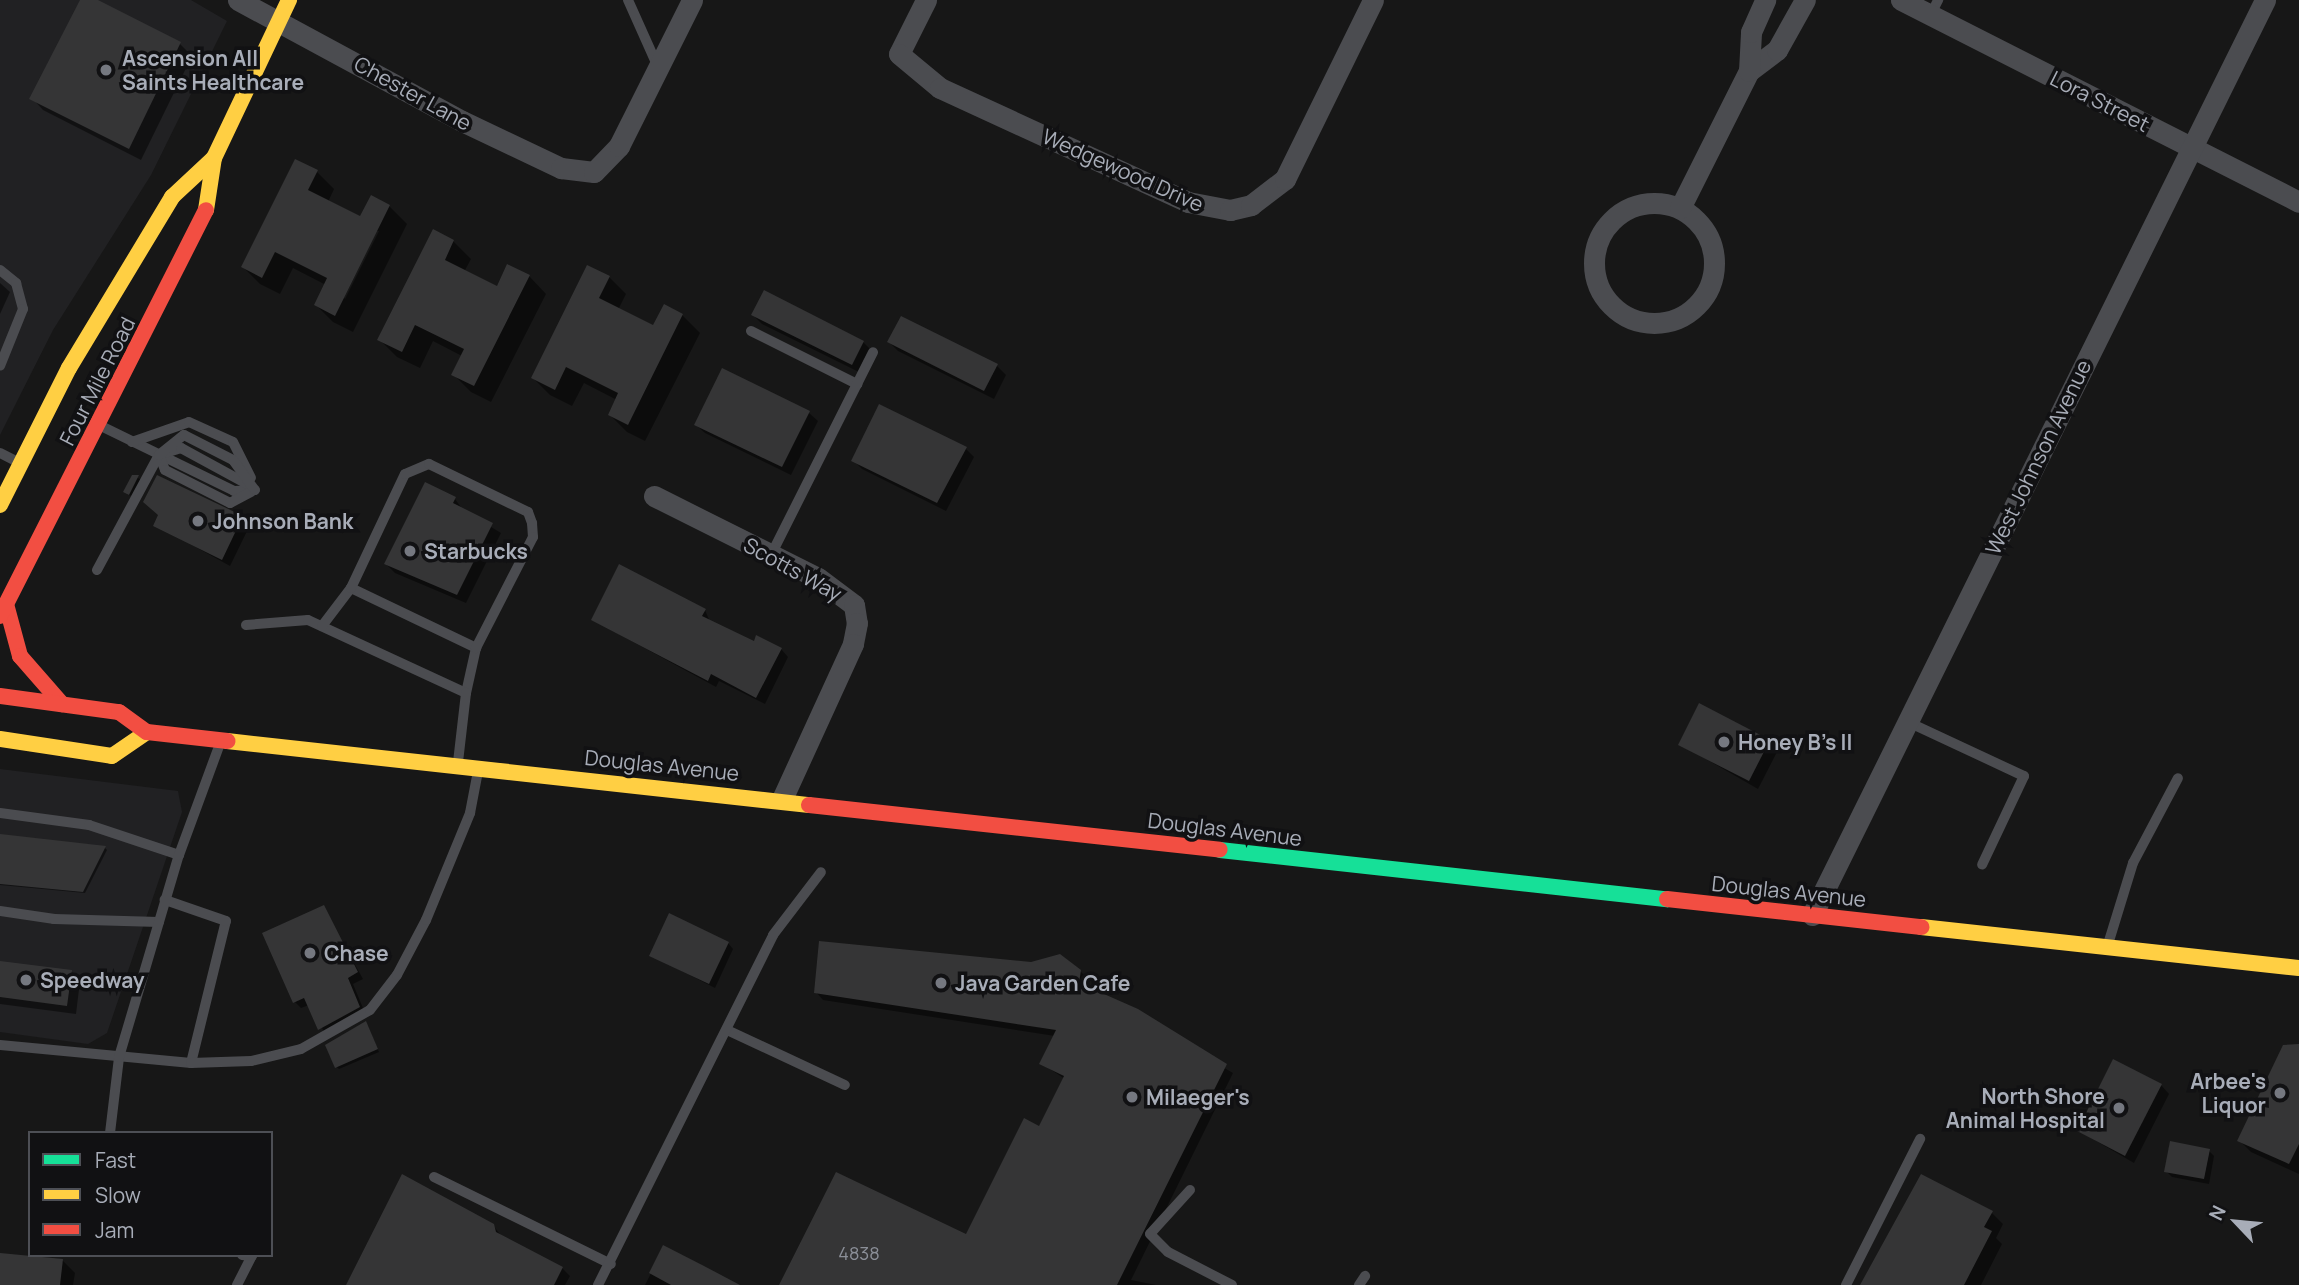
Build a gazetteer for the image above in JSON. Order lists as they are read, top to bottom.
{
  "streets": {
    "main road": ["Four Mile Road", "Douglas Avenue"],
    "street": [
      "Chester Lane",
      "Lora Street",
      "Wedgewood Drive",
      "West Johnson Avenue",
      "Scotts Way"
    ]
  },
  "crossings": [
    ["Chester Lane", "Four Mile Road"],
    ["Lora Street", "West Johnson Avenue"],
    ["West Johnson Avenue", "Douglas Avenue"],
    ["Scotts Way", "Douglas Avenue"]
  ],
  "places": [
    "Ascension All Saints Healthcare",
    "Johnson Bank",
    "Starbucks",
    "Honey B's II",
    "Chase",
    "Speedway",
    "Java Garden Cafe",
    "Arbee's Liquor",
    "Milaeger's",
    "North Shore Animal Hospital"
  ],
  "house_numbers": ["4838"],
  "legend": ["Fast", "Slow", "Jam"],
  "north": "top left"
}
